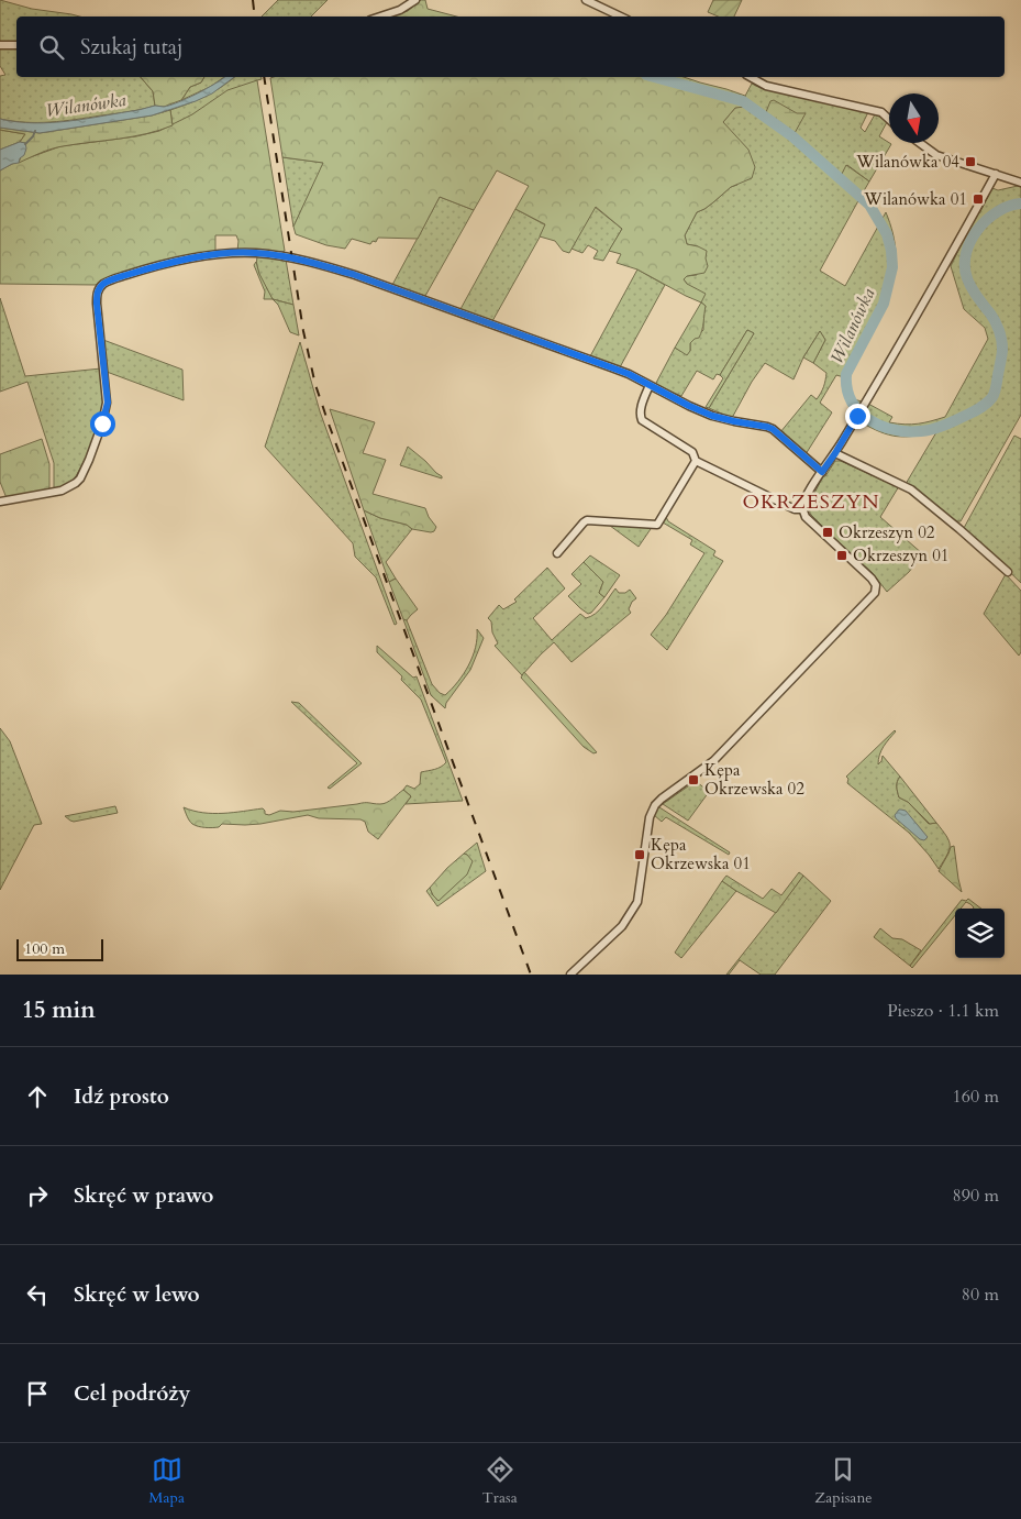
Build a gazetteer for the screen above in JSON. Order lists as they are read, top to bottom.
{
  "districts": ["OKRZESZYN"],
  "water": ["Wilanówka"],
  "places": {
    "transit": [
      "Wilanówka 04",
      "Wilanówka 01",
      "Okrzeszyn 02",
      "Okrzeszyn 01",
      "Kępa Okrzewska 02",
      "Kępa Okrzewska 01"
    ]
  },
  "scale_bar": "100 m",
  "north": "bottom",
  "page": {
    "search": "Szukaj tutaj",
    "scale": "100 m",
    "heading": ["15 min", "Pieszo · 1.1 km"],
    "list": [
      ["Idź prosto", "160 m"],
      ["Skręć w prawo", "890 m"],
      ["Skręć w lewo", "80 m"],
      "Cel podróży"
    ],
    "nav": ["Mapa", "Trasa", "Zapisane"]
  }
}
